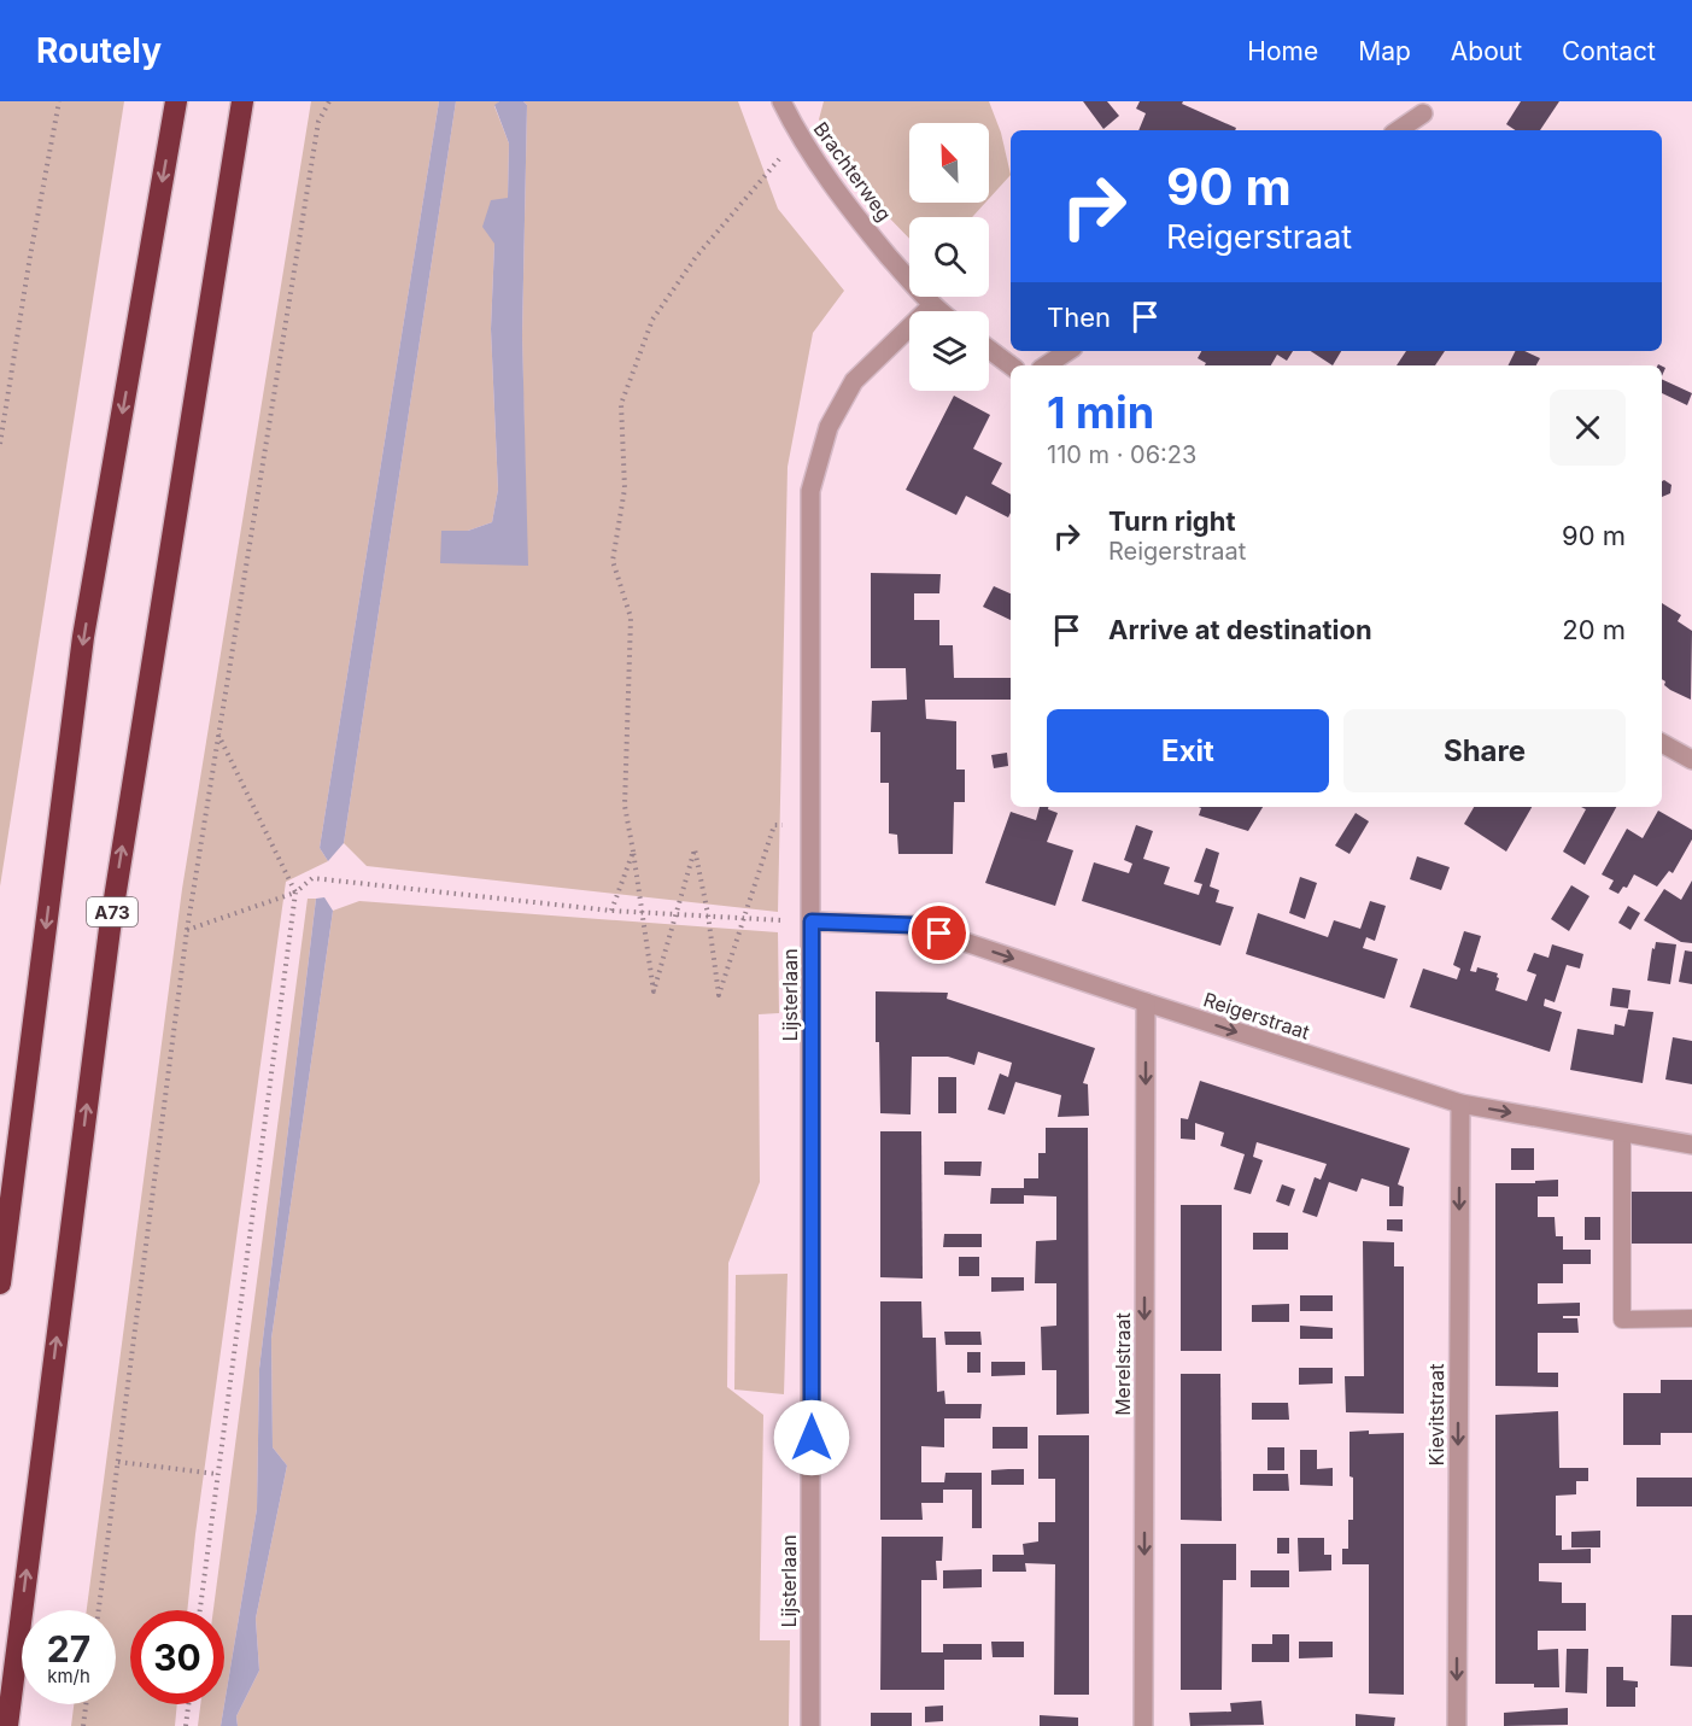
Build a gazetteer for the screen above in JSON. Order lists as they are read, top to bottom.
{
  "streets": {
    "highway": ["A73"],
    "street": [
      "Brachterweg",
      "Lijsterlaan",
      "Reigerstraat",
      "Merelstraat",
      "Kievitstraat"
    ]
  },
  "crossings": [
    ["Brachterweg", "Lijsterlaan"],
    ["Lijsterlaan", "Reigerstraat"],
    ["Reigerstraat", "Merelstraat"],
    ["Reigerstraat", "Kievitstraat"]
  ],
  "one_way": ["Reigerstraat", "Merelstraat", "Kievitstraat"],
  "north": "top left",
  "page": {
    "header": "Routely",
    "nav": [
      "Home",
      "Map",
      "About",
      "Contact"
    ],
    "turn": ["90 m", "Reigerstraat"],
    "then": "Then",
    "heading": ["1 min", "110 m · 06:23"],
    "list": [
      {
        "name": "Turn right",
        "note": "Reigerstraat",
        "value": "90 m"
      },
      {
        "name": "Arrive at destination",
        "value": "20 m"
      }
    ],
    "buttons": ["Exit", "Share"],
    "speed": "27 km/h",
    "limit": "30"
  }
}
